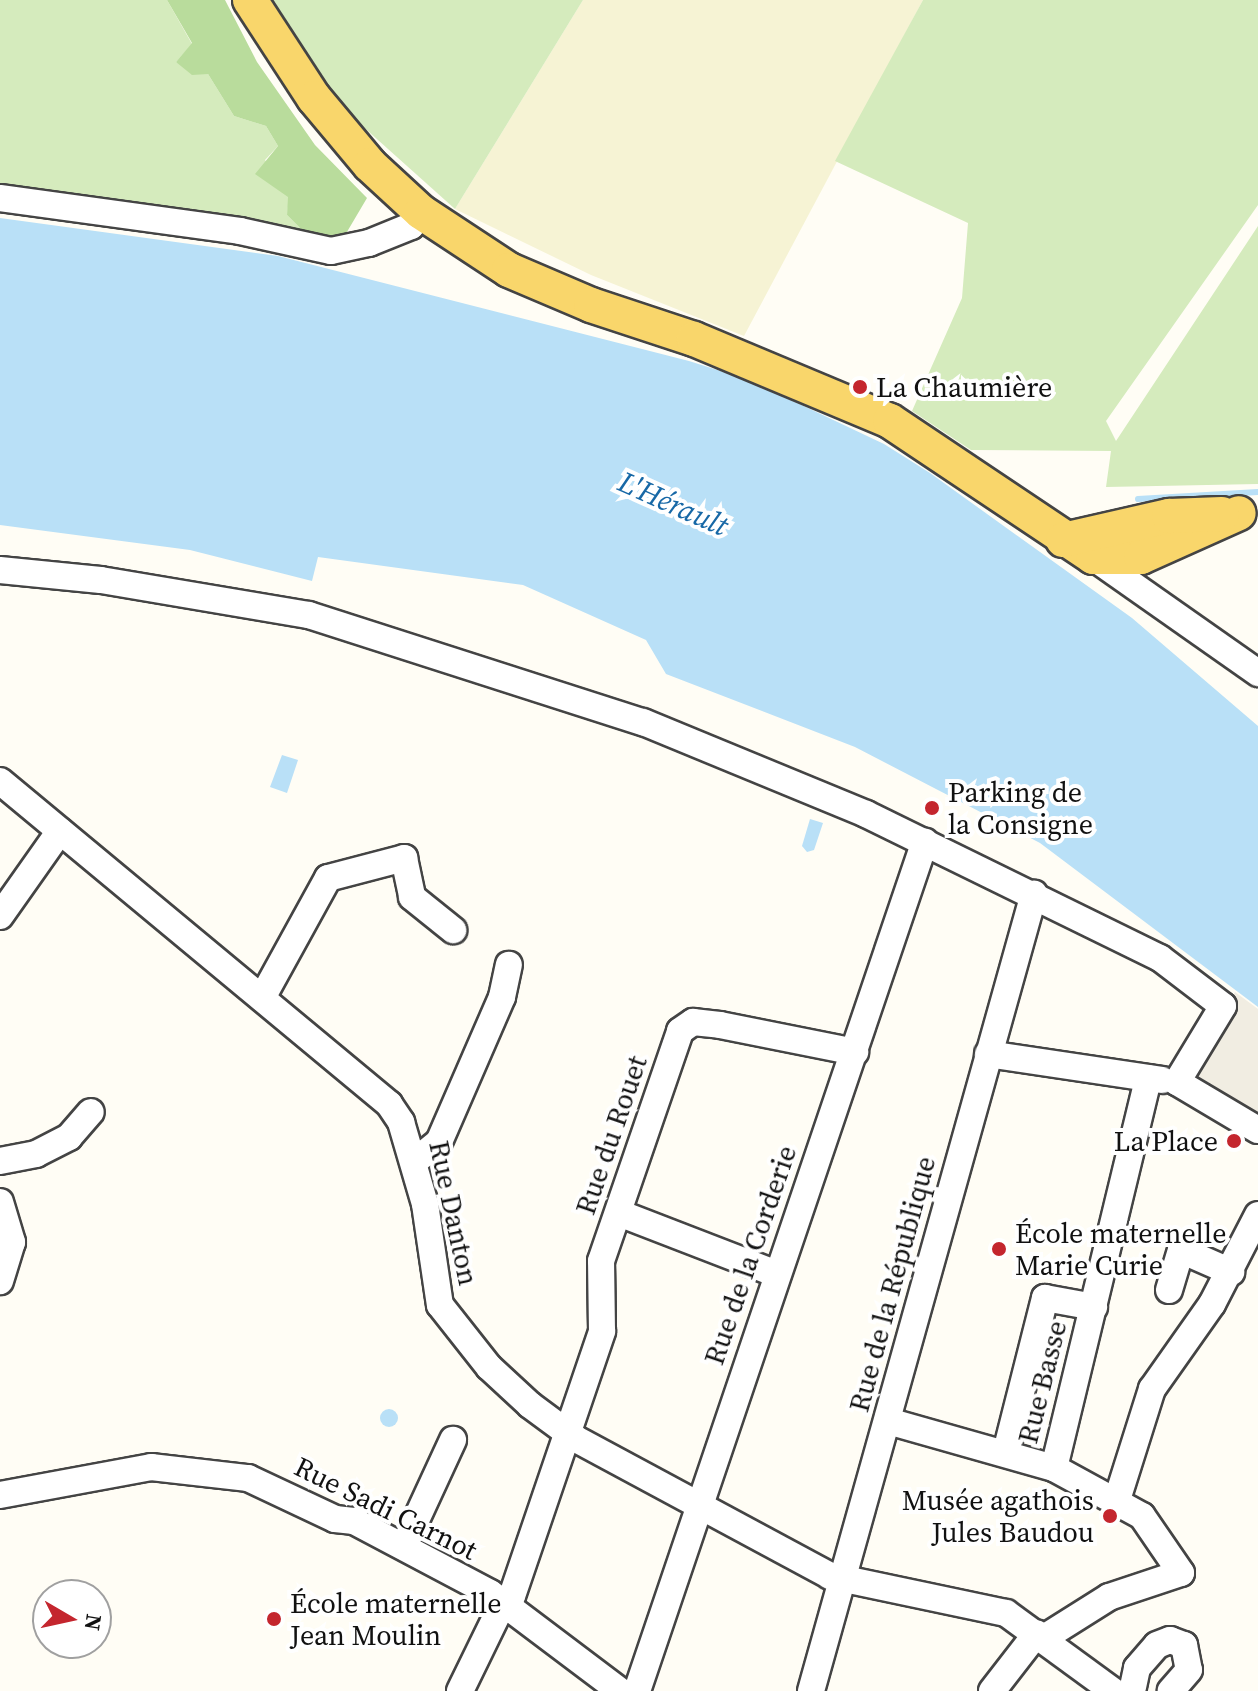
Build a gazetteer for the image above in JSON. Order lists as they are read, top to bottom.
{
  "streets": {
    "street": [
      "Rue du Rouet",
      "Rue Danton",
      "Rue de la Corderie",
      "Rue de la République",
      "Rue Basse",
      "Rue Sadi Carnot"
    ]
  },
  "crossings": [
    ["Rue du Rouet", "Rue Danton"],
    ["Rue du Rouet", "Rue de la Corderie"],
    ["Rue du Rouet", "Rue Sadi Carnot"],
    ["Rue Danton", "Rue de la Corderie"],
    ["Rue Danton", "Rue de la République"]
  ],
  "water": ["L'Hérault"],
  "places": [
    "La Chaumière",
    "Parking de la Consigne",
    "La Place",
    "École maternelle Marie Curie",
    "Musée agathois Jules Baudou",
    "École maternelle Jean Moulin"
  ],
  "north": "right"
}
